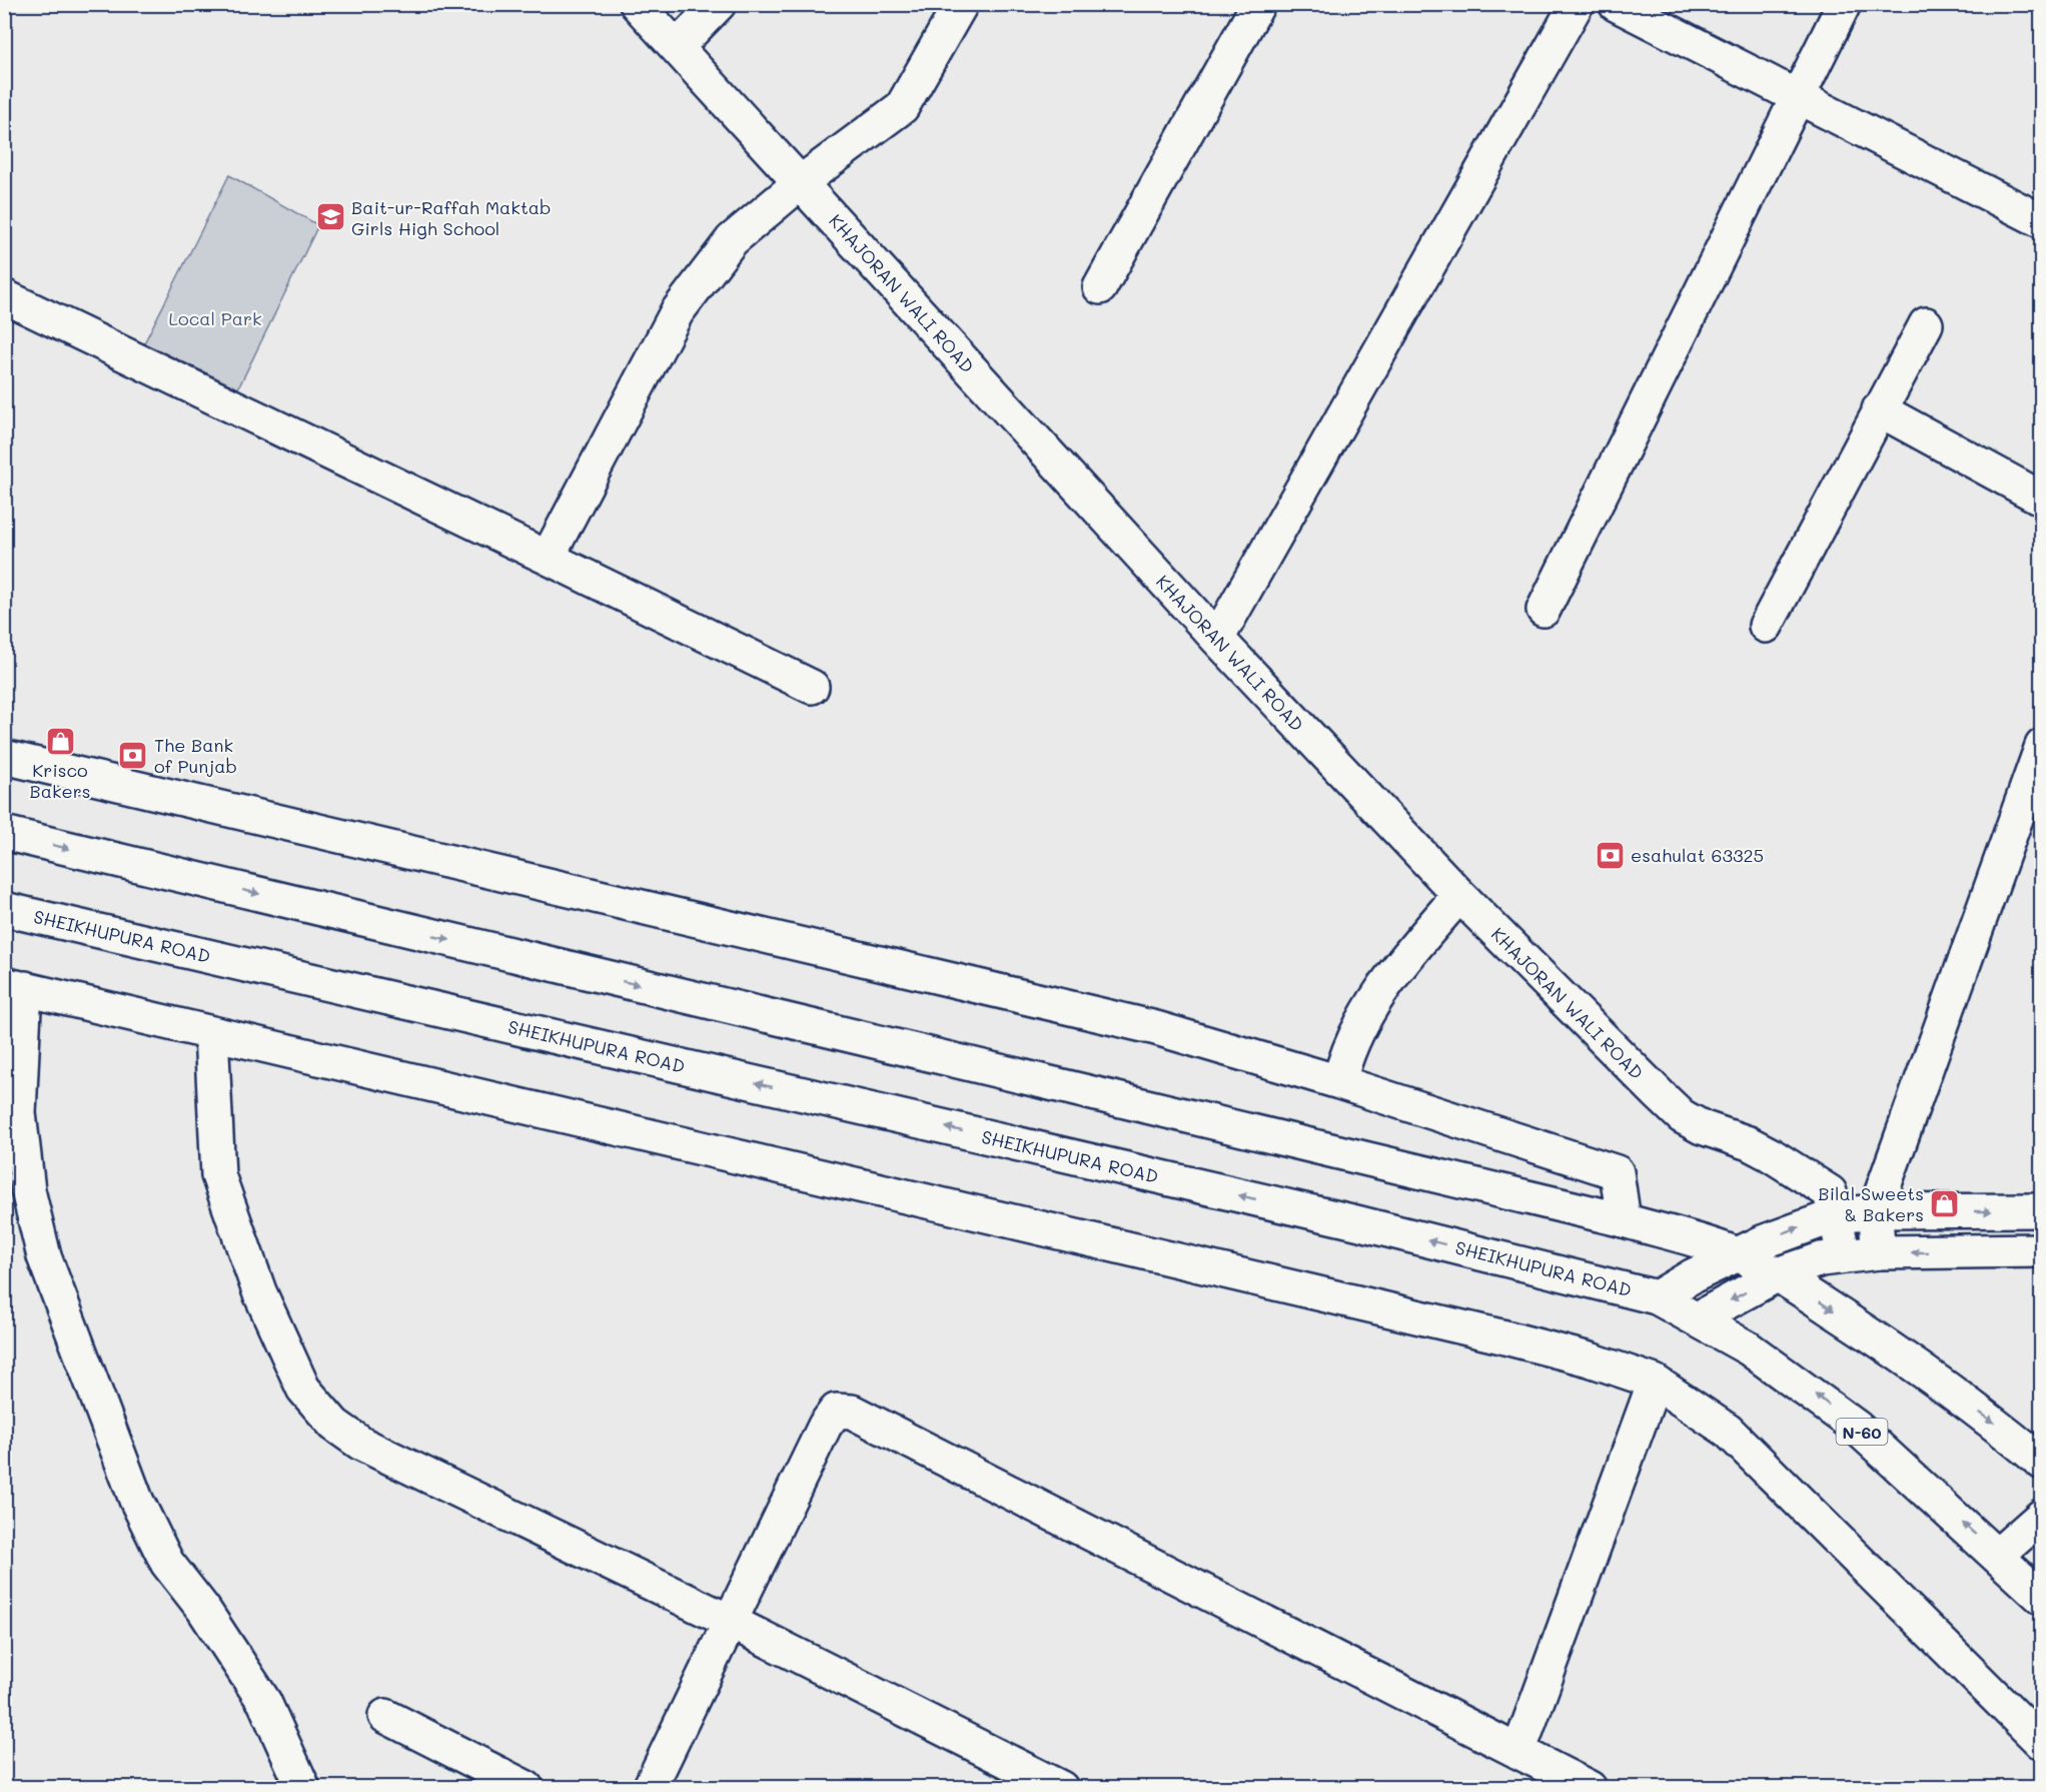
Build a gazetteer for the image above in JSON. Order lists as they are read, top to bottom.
{
  "streets": {
    "main road": ["KHAJORAN WALI ROAD", "SHEIKHUPURA ROAD", "N-60"]
  },
  "parks": ["Local Park"],
  "places": {
    "school or university": ["Bait-ur-Raffah Maktab Girls High School"],
    "shop": ["Krisco Bakers", "Bilal Sweets & Bakers"],
    "bank": ["The Bank of Punjab", "esahulat 63325"]
  }
}
